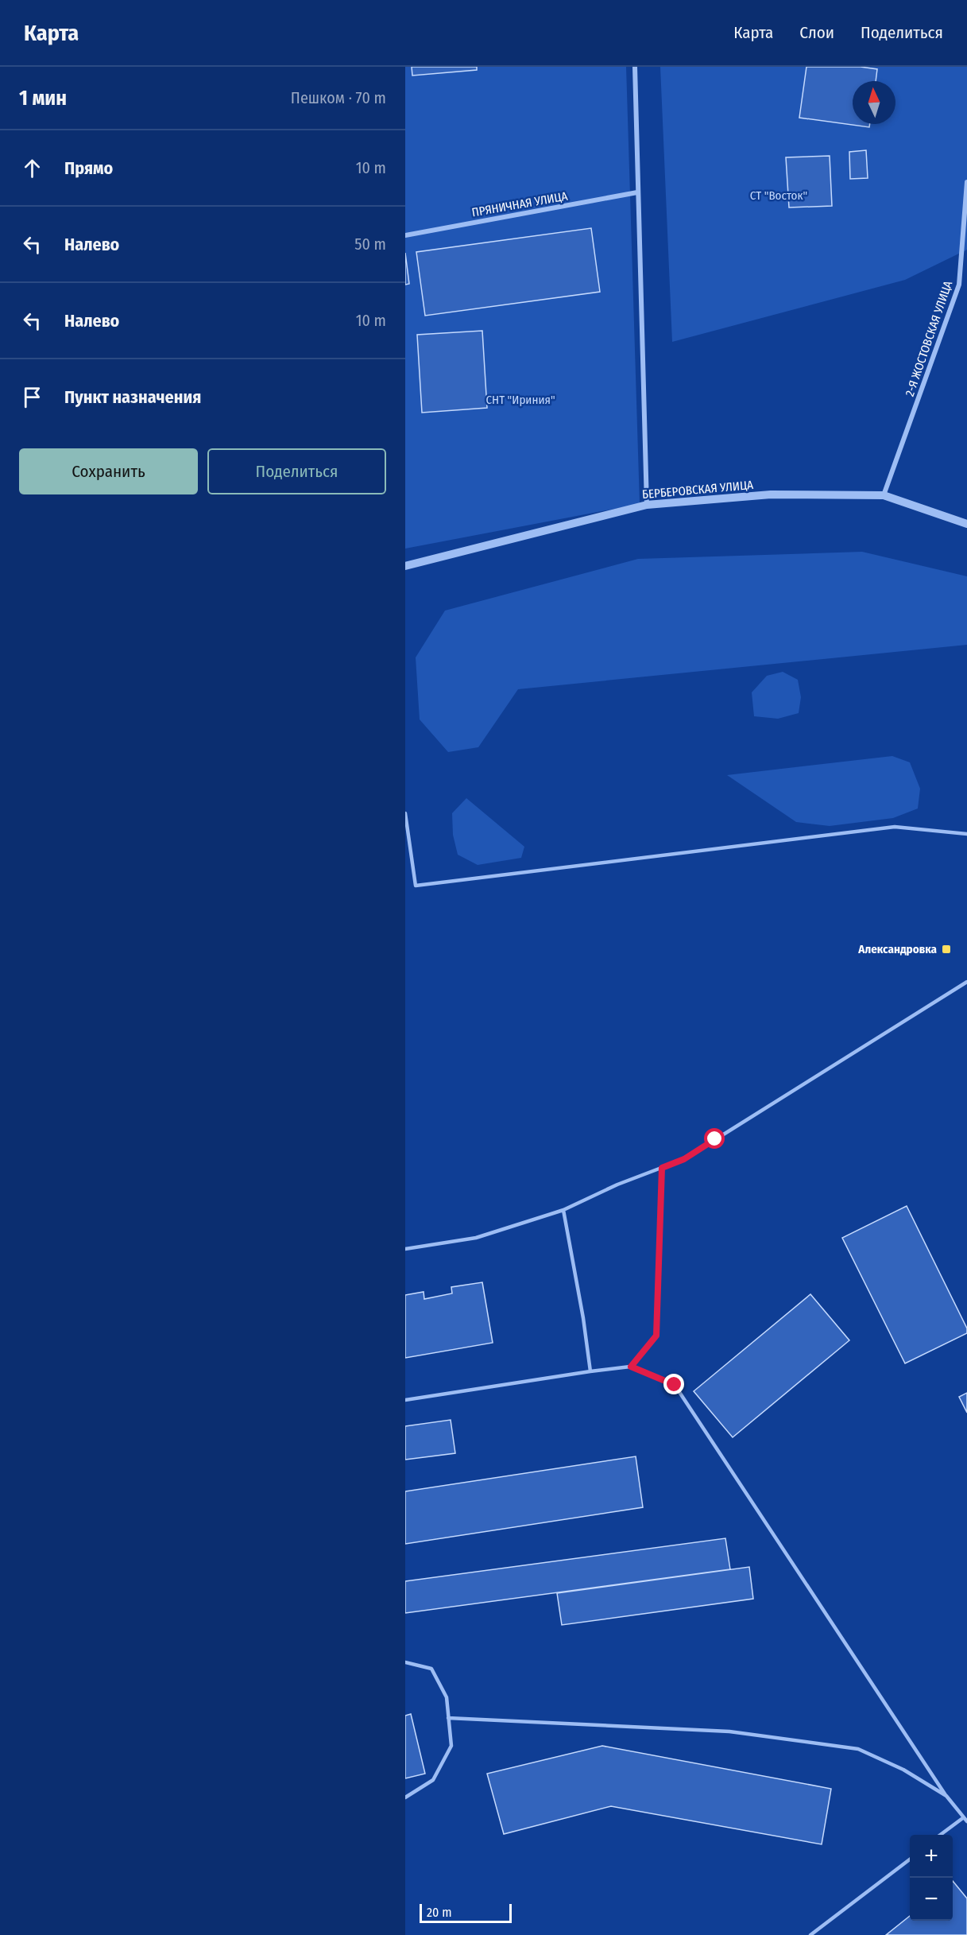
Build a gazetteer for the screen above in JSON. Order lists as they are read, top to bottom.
{
  "streets": {
    "street": ["ПРЯНИЧНАЯ УЛИЦА", "2-Я ЖОСТОВСКАЯ УЛИЦА", "БЕРБЕРОВСКАЯ УЛИЦА"]
  },
  "crossings": [
    ["2-Я ЖОСТОВСКАЯ УЛИЦА", "БЕРБЕРОВСКАЯ УЛИЦА"]
  ],
  "parks": ["СТ \"Восток\"", "СНТ \"Ириния\""],
  "places": {
    "transit": ["Александровка"]
  },
  "scale_bar": "20 m",
  "north": "top",
  "page": {
    "header": "Карта",
    "nav": ["Карта", "Слои", "Поделиться"],
    "heading": ["1 мин", "Пешком · 70 m"],
    "list": [
      ["Прямо", "10 m"],
      ["Налево", "50 m"],
      ["Налево", "10 m"],
      "Пункт назначения"
    ],
    "buttons": ["Сохранить", "Поделиться"],
    "map_buttons": ["+", "−"],
    "scale": "20 m"
  }
}
